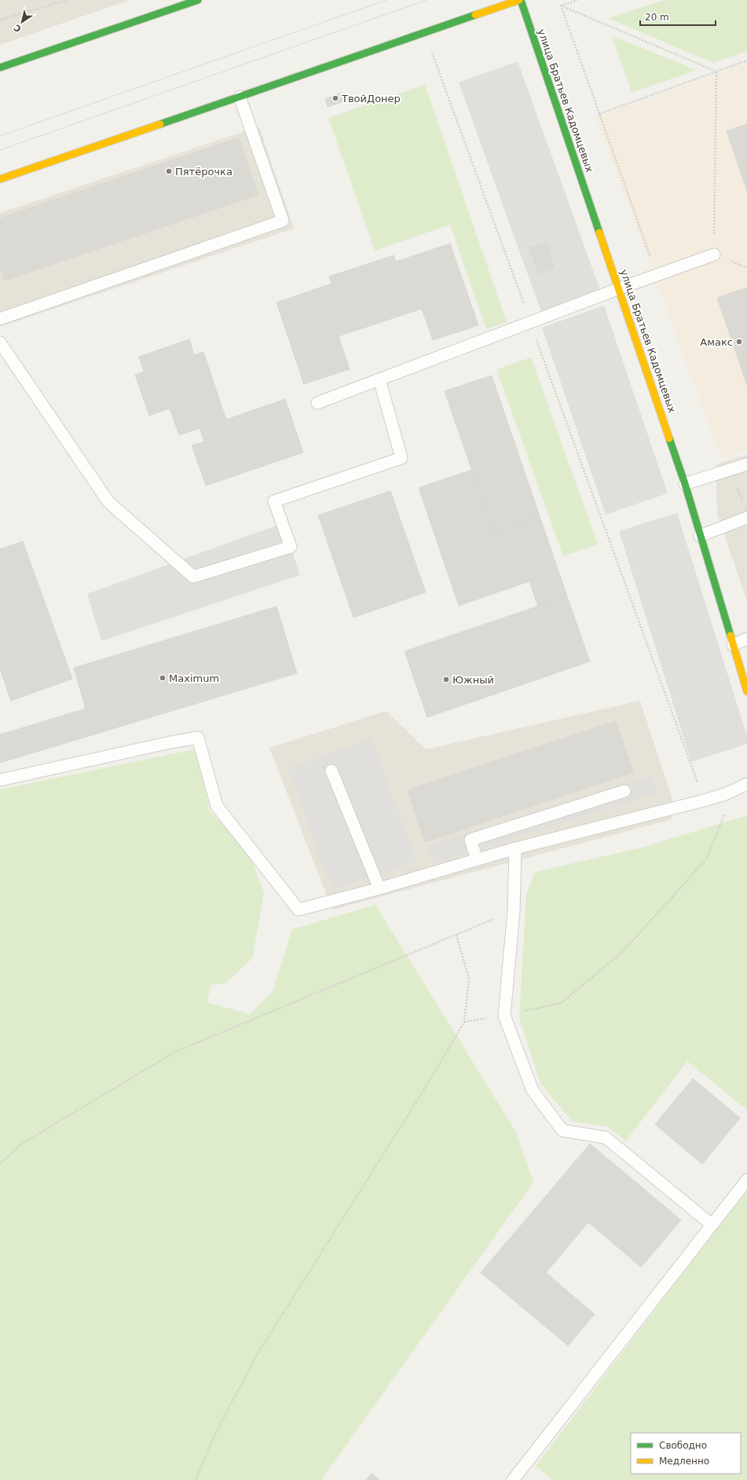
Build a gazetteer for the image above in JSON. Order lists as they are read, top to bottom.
{
  "streets": {
    "street": ["улица Братьев Кадомцевых"]
  },
  "places": [
    "ТвойДонер",
    "Пятёрочка",
    "Амакс",
    "Maximum",
    "Южный"
  ],
  "legend": ["Свободно", "Медленно"],
  "scale_bar": "20 m",
  "north": "bottom left"
}
